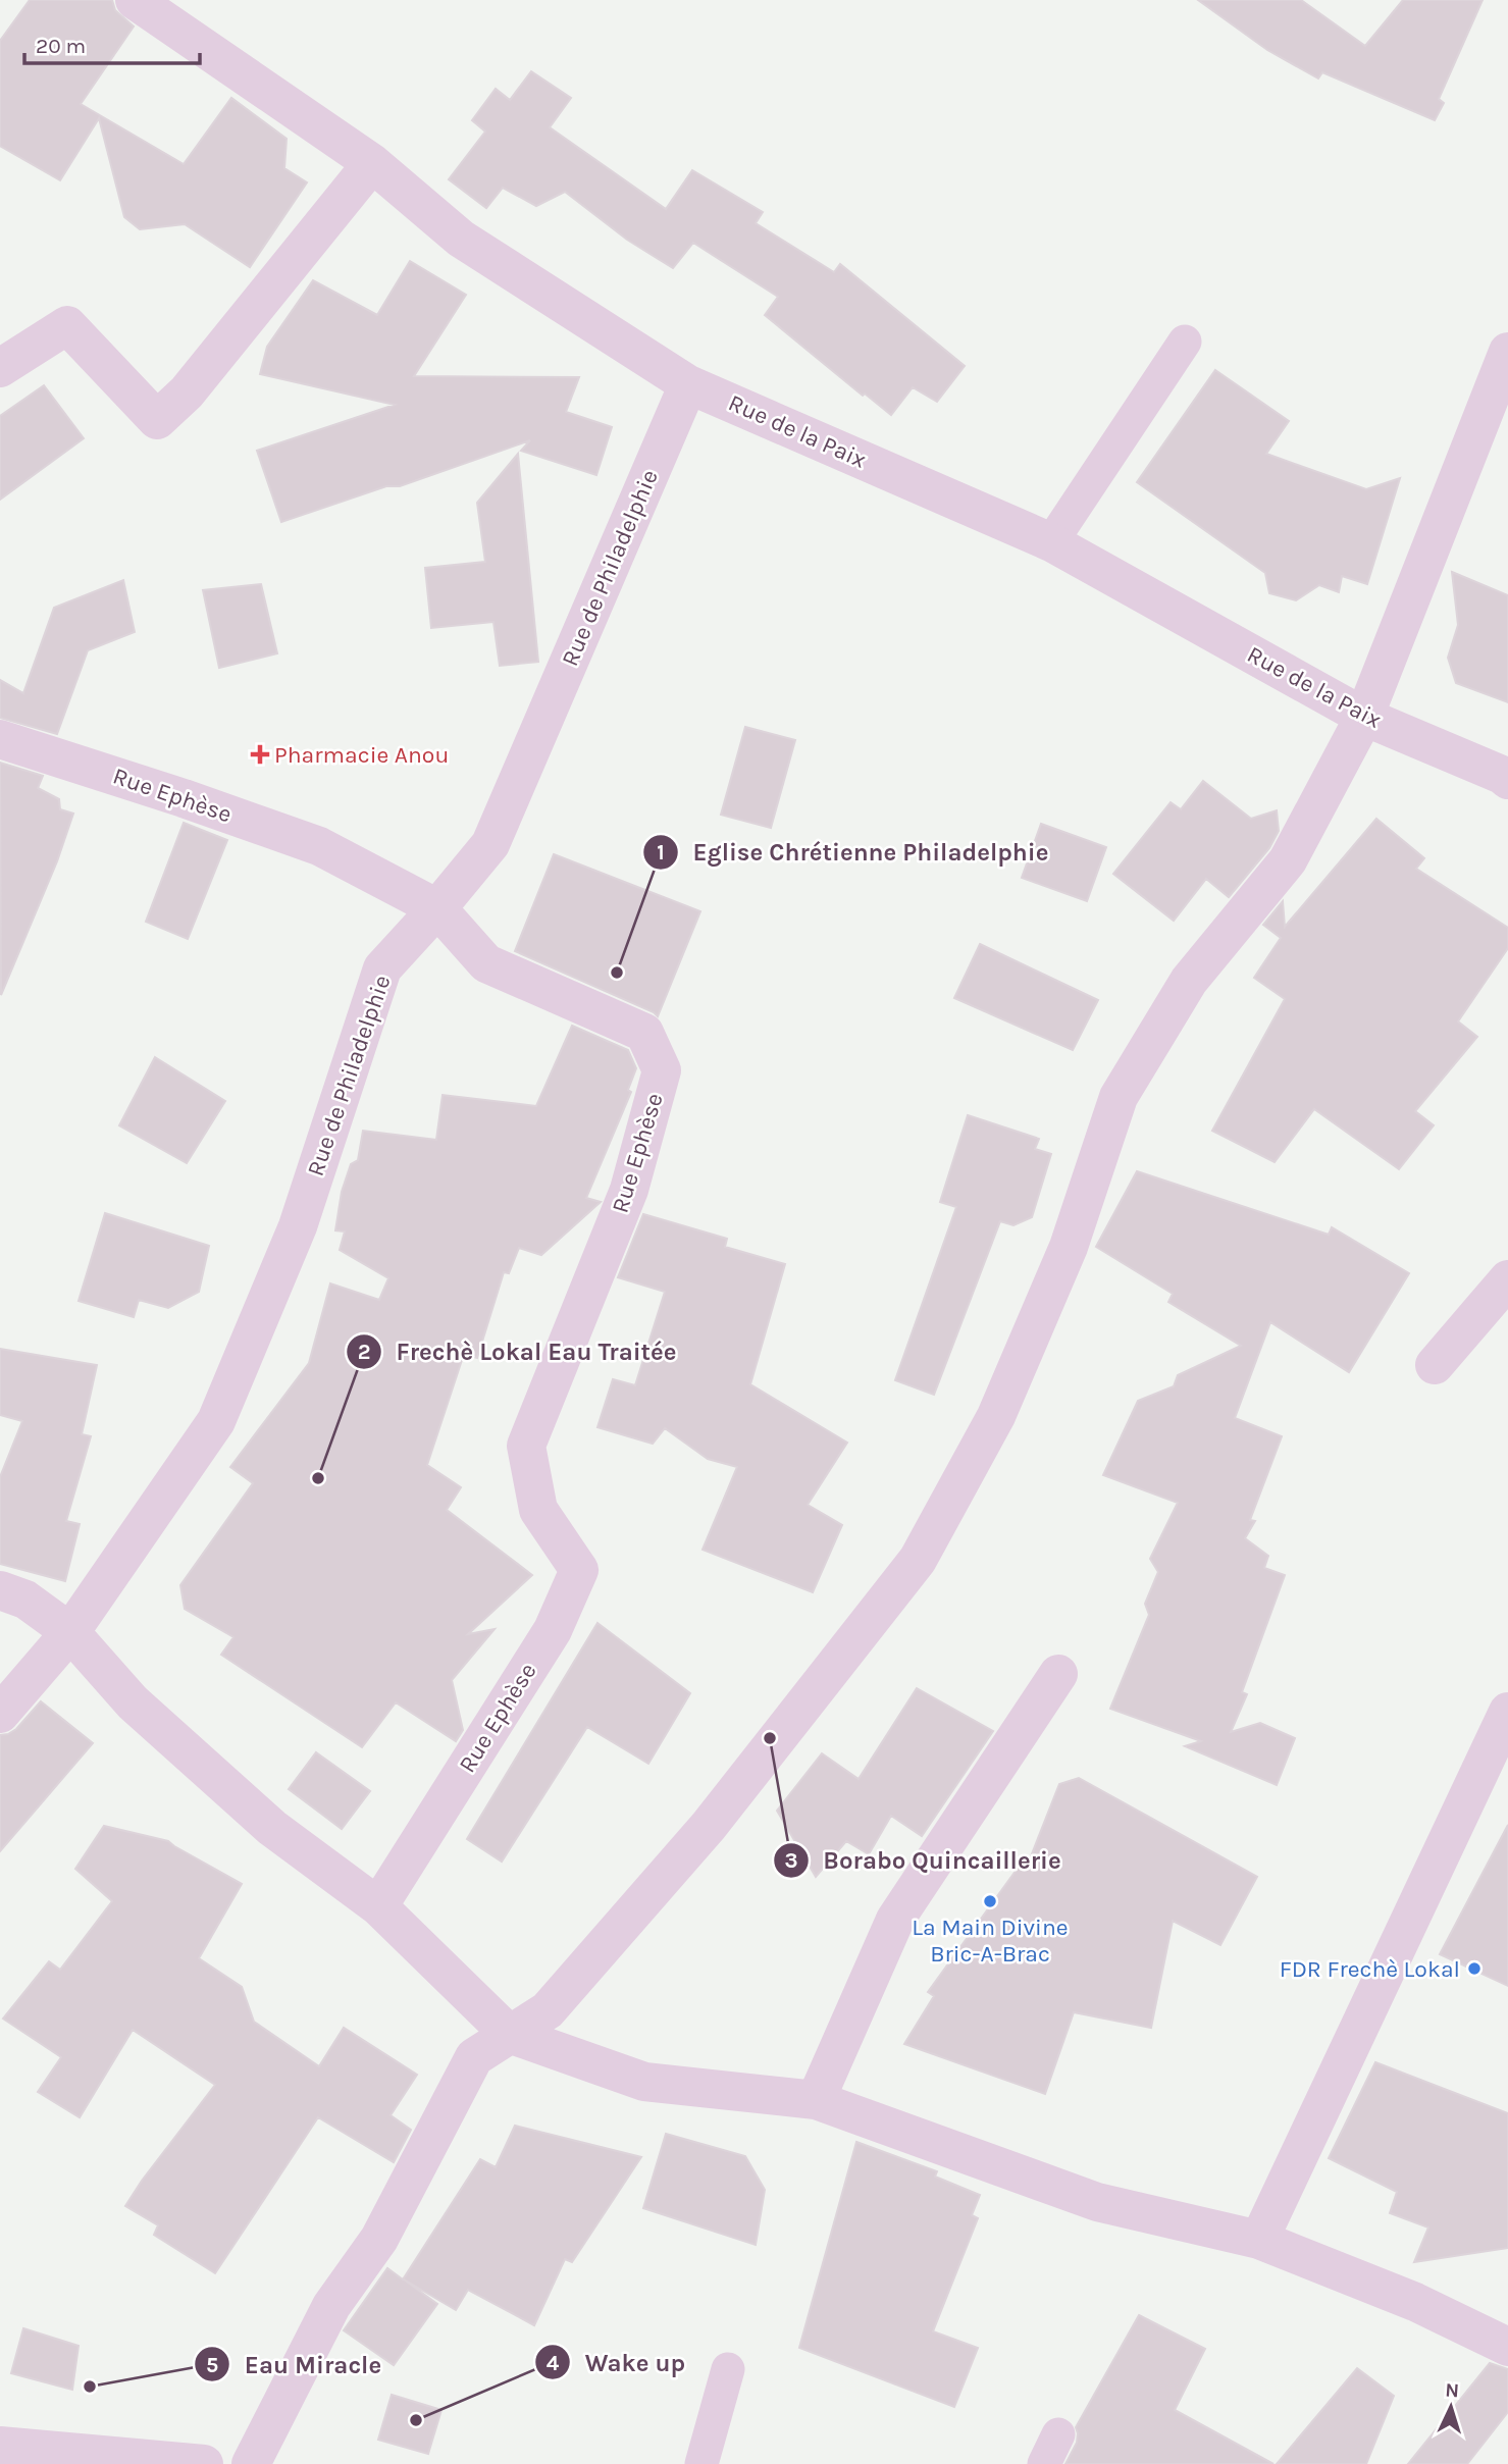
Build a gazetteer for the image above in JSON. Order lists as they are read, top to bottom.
{
  "streets": {
    "street": ["Rue de la Paix", "Rue de Philadelphie", "Rue Ephèse"]
  },
  "crossings": [
    ["Rue de la Paix", "Rue de Philadelphie"],
    ["Rue de Philadelphie", "Rue Ephèse"]
  ],
  "places": {
    "health": ["Pharmacie Anou"],
    "other": [
      "Eglise Chrétienne Philadelphie",
      "Frechè Lokal Eau Traitée",
      "Borabo Quincaillerie",
      "La Main Divine Bric-A-Brac",
      "FDR Frechè Lokal",
      "Eau Miracle",
      "Wake up"
    ]
  },
  "scale_bar": "20 m",
  "north": "top"
}
